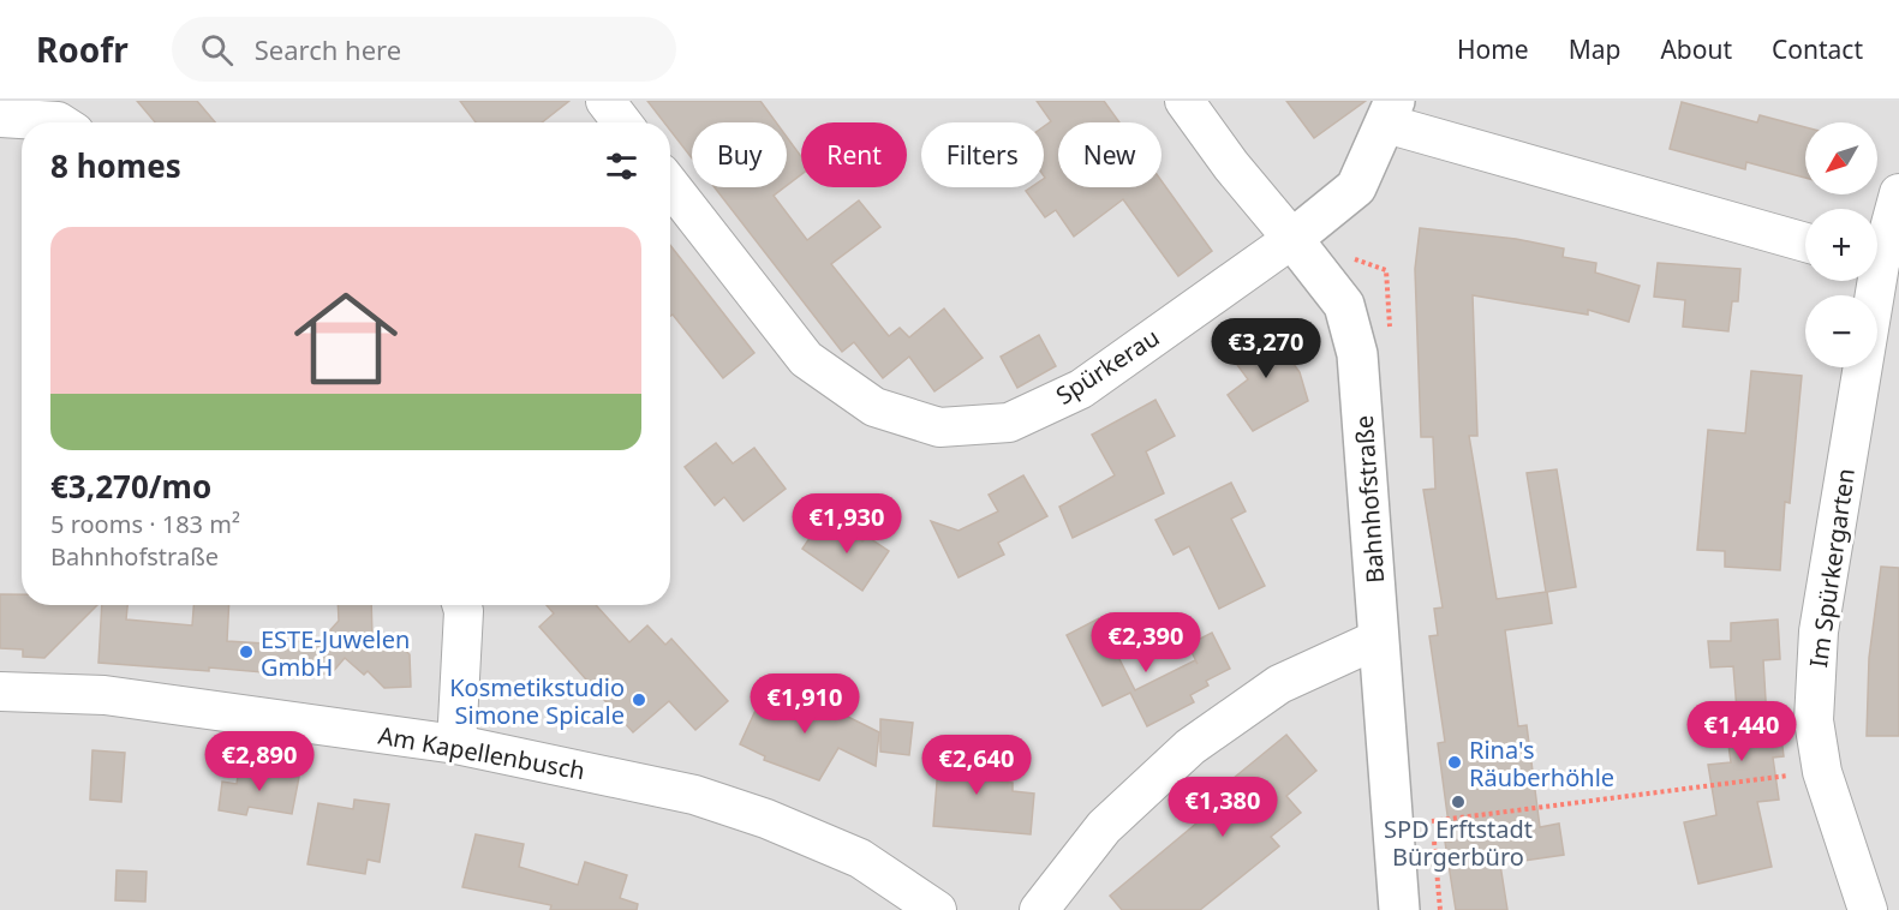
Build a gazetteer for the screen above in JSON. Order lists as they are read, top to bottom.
{
  "streets": {
    "street": [
      "Spürkerau",
      "Bahnhofstraße",
      "Im Spürkergarten",
      "Am Kapellenbusch"
    ]
  },
  "crossings": [
    ["Spürkerau", "Bahnhofstraße"]
  ],
  "places": [
    "ESTE-Juwelen GmbH",
    "Kosmetikstudio Simone Spicale",
    "Rina's Räuberhöhle",
    "SPD Erftstadt Bürgerbüro"
  ],
  "north": "bottom left",
  "page": {
    "header": "Roofr",
    "search": "Search here",
    "nav": [
      "Home",
      "Map",
      "About",
      "Contact"
    ],
    "map_buttons": ["+", "−"],
    "chip": [
      "Buy",
      "Rent",
      "Filters",
      "New"
    ],
    "heading": "8 homes",
    "list": [
      {
        "name": "€3,270/mo",
        "note": "5 rooms · 183 m² · Bahnhofstraße"
      }
    ],
    "price": [
      "€3,270",
      "€1,930",
      "€2,390",
      "€1,910",
      "€1,440",
      "€2,890",
      "€2,640",
      "€1,380"
    ]
  }
}
